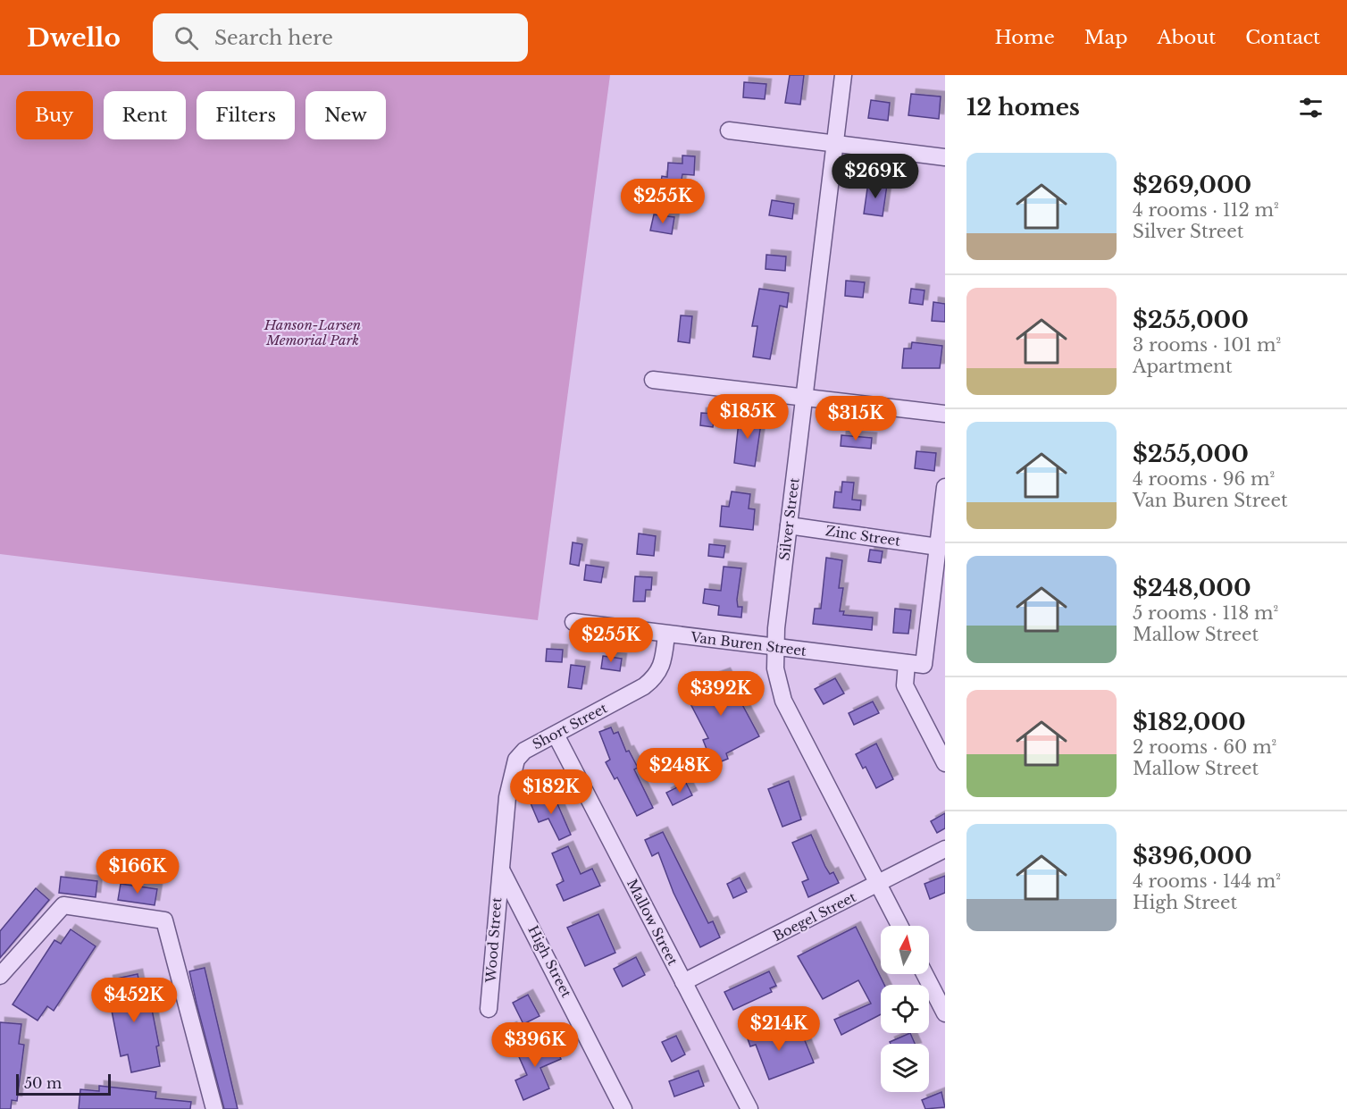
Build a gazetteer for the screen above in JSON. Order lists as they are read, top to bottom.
{
  "streets": {
    "street": [
      "Silver Street",
      "Zinc Street",
      "Van Buren Street",
      "Short Street",
      "Boegel Street",
      "Mallow Street",
      "Wood Street",
      "High Street"
    ]
  },
  "crossings": [
    ["Silver Street", "Zinc Street"],
    ["Silver Street", "Van Buren Street"],
    ["Silver Street", "Boegel Street"],
    ["Zinc Street", "Van Buren Street"],
    ["Van Buren Street", "Short Street"],
    ["Short Street", "Mallow Street"],
    ["Short Street", "Wood Street"],
    ["Short Street", "High Street"],
    ["Boegel Street", "Mallow Street"],
    ["Wood Street", "High Street"]
  ],
  "parks": ["Hanson-Larsen Memorial Park"],
  "scale_bar": "50 m",
  "north": "top",
  "page": {
    "header": "Dwello",
    "search": "Search here",
    "nav": [
      "Home",
      "Map",
      "About",
      "Contact"
    ],
    "heading": "12 homes",
    "chip": [
      "Buy",
      "Rent",
      "Filters",
      "New"
    ],
    "list": [
      {
        "name": "$269,000",
        "note": "4 rooms · 112 m² · Silver Street"
      },
      {
        "name": "$255,000",
        "note": "3 rooms · 101 m² · Apartment"
      },
      {
        "name": "$255,000",
        "note": "4 rooms · 96 m² · Van Buren Street"
      },
      {
        "name": "$248,000",
        "note": "5 rooms · 118 m² · Mallow Street"
      },
      {
        "name": "$182,000",
        "note": "2 rooms · 60 m² · Mallow Street"
      },
      {
        "name": "$396,000",
        "note": "4 rooms · 144 m² · High Street"
      }
    ],
    "price": [
      "$269K",
      "$255K",
      "$185K",
      "$315K",
      "$255K",
      "$392K",
      "$248K",
      "$182K",
      "$166K",
      "$452K",
      "$214K",
      "$396K"
    ],
    "scale": "50 m"
  }
}
